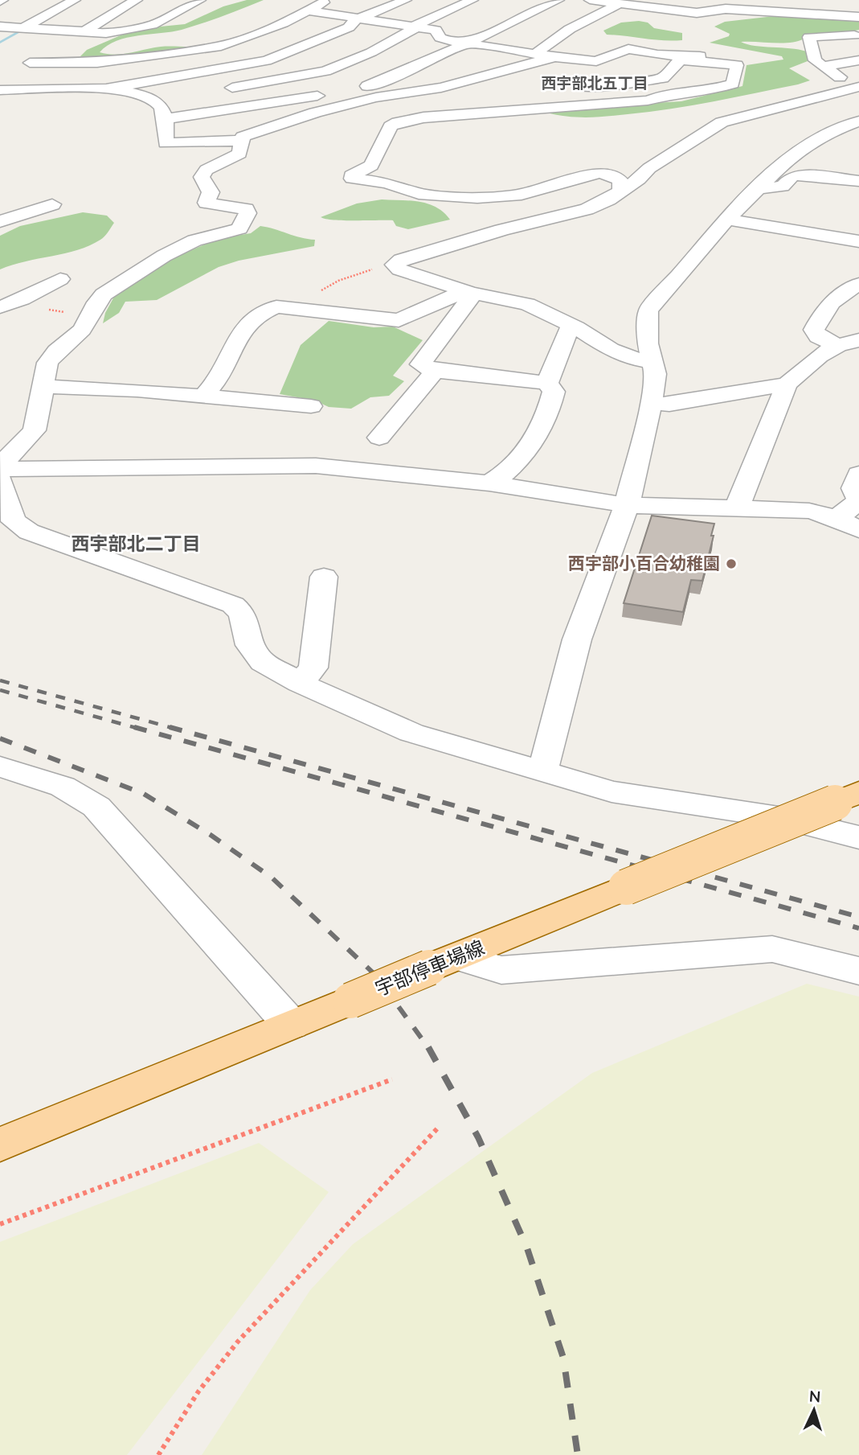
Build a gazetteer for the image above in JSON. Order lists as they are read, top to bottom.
{
  "streets": {
    "main road": ["宇部停車場線"]
  },
  "districts": ["西宇部北五丁目", "西宇部北二丁目"],
  "places": ["西宇部小百合幼稚園"],
  "north": "top"
}
